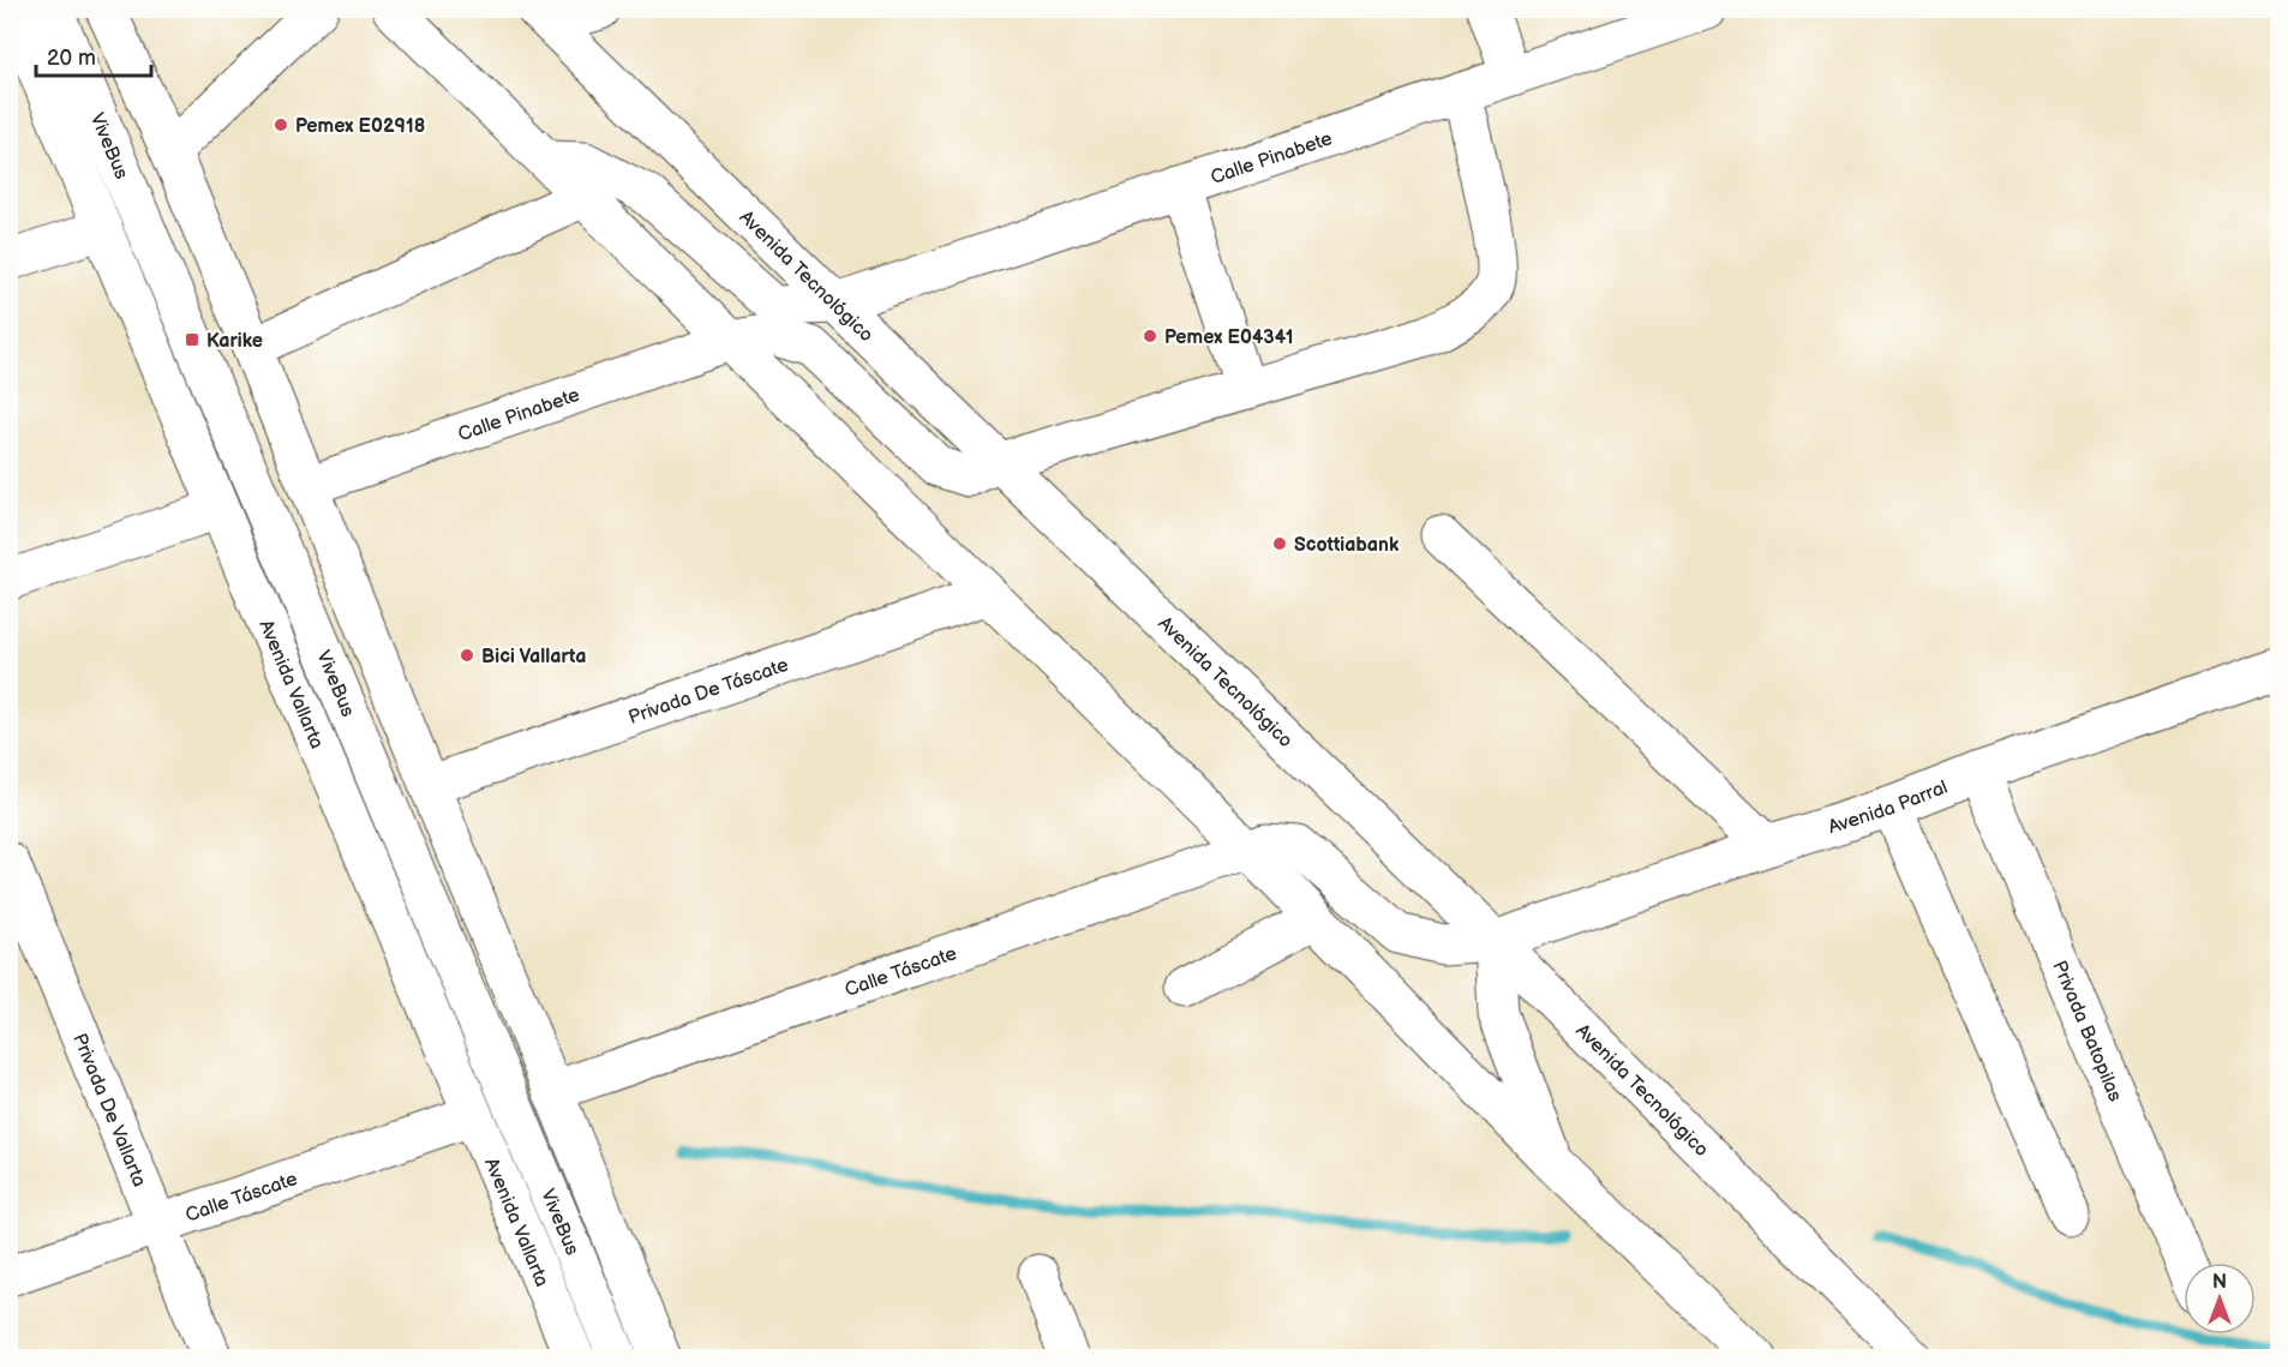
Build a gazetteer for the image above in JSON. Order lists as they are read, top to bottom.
{
  "streets": {
    "main road": [
      "ViveBus",
      "Calle Pinabete",
      "Avenida Tecnológico",
      "Avenida Vallarta",
      "Privada De Táscate",
      "Avenida Parral",
      "Calle Táscate",
      "Privada Batopilas",
      "Privada De Vallarta"
    ]
  },
  "crossings": [
    ["Calle Pinabete", "Avenida Tecnológico"],
    ["Avenida Tecnológico", "Avenida Parral"],
    ["Avenida Tecnológico", "Calle Táscate"],
    ["Avenida Vallarta", "Calle Táscate"],
    ["Avenida Parral", "Calle Táscate"],
    ["Avenida Parral", "Privada Batopilas"],
    ["Calle Táscate", "Privada De Vallarta"]
  ],
  "places": {
    "other": [
      "Pemex E02918",
      "Pemex E04341",
      "Scottiabank",
      "Bici Vallarta"
    ],
    "transit": ["Karike"]
  },
  "scale_bar": "20 m",
  "north": "top"
}
